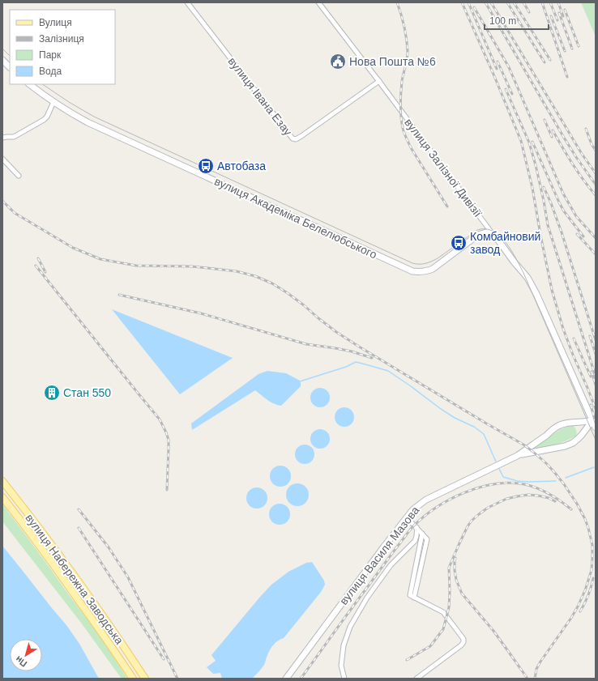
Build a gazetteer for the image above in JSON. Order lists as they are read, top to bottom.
{
  "streets": {
    "main road": ["вулиця Набережна Заводська"],
    "street": [
      "вулиця Івана Езау",
      "вулиця Залізної Дивізії",
      "вулиця Академіка Белелюбського",
      "вулиця Василя Мазова"
    ]
  },
  "crossings": [
    ["вулиця Івана Езау", "вулиця Залізної Дивізії"],
    ["вулиця Залізної Дивізії", "вулиця Академіка Белелюбського"],
    ["вулиця Залізної Дивізії", "вулиця Василя Мазова"]
  ],
  "places": {
    "public building": ["Нова Пошта №6"],
    "bus stop": ["Автобаза", "Комбайновий завод"],
    "building": ["Стан 550"]
  },
  "legend": [
    "Вулиця",
    "Залізниця",
    "Парк",
    "Вода"
  ],
  "scale_bar": "100 m",
  "north": "bottom left"
}
